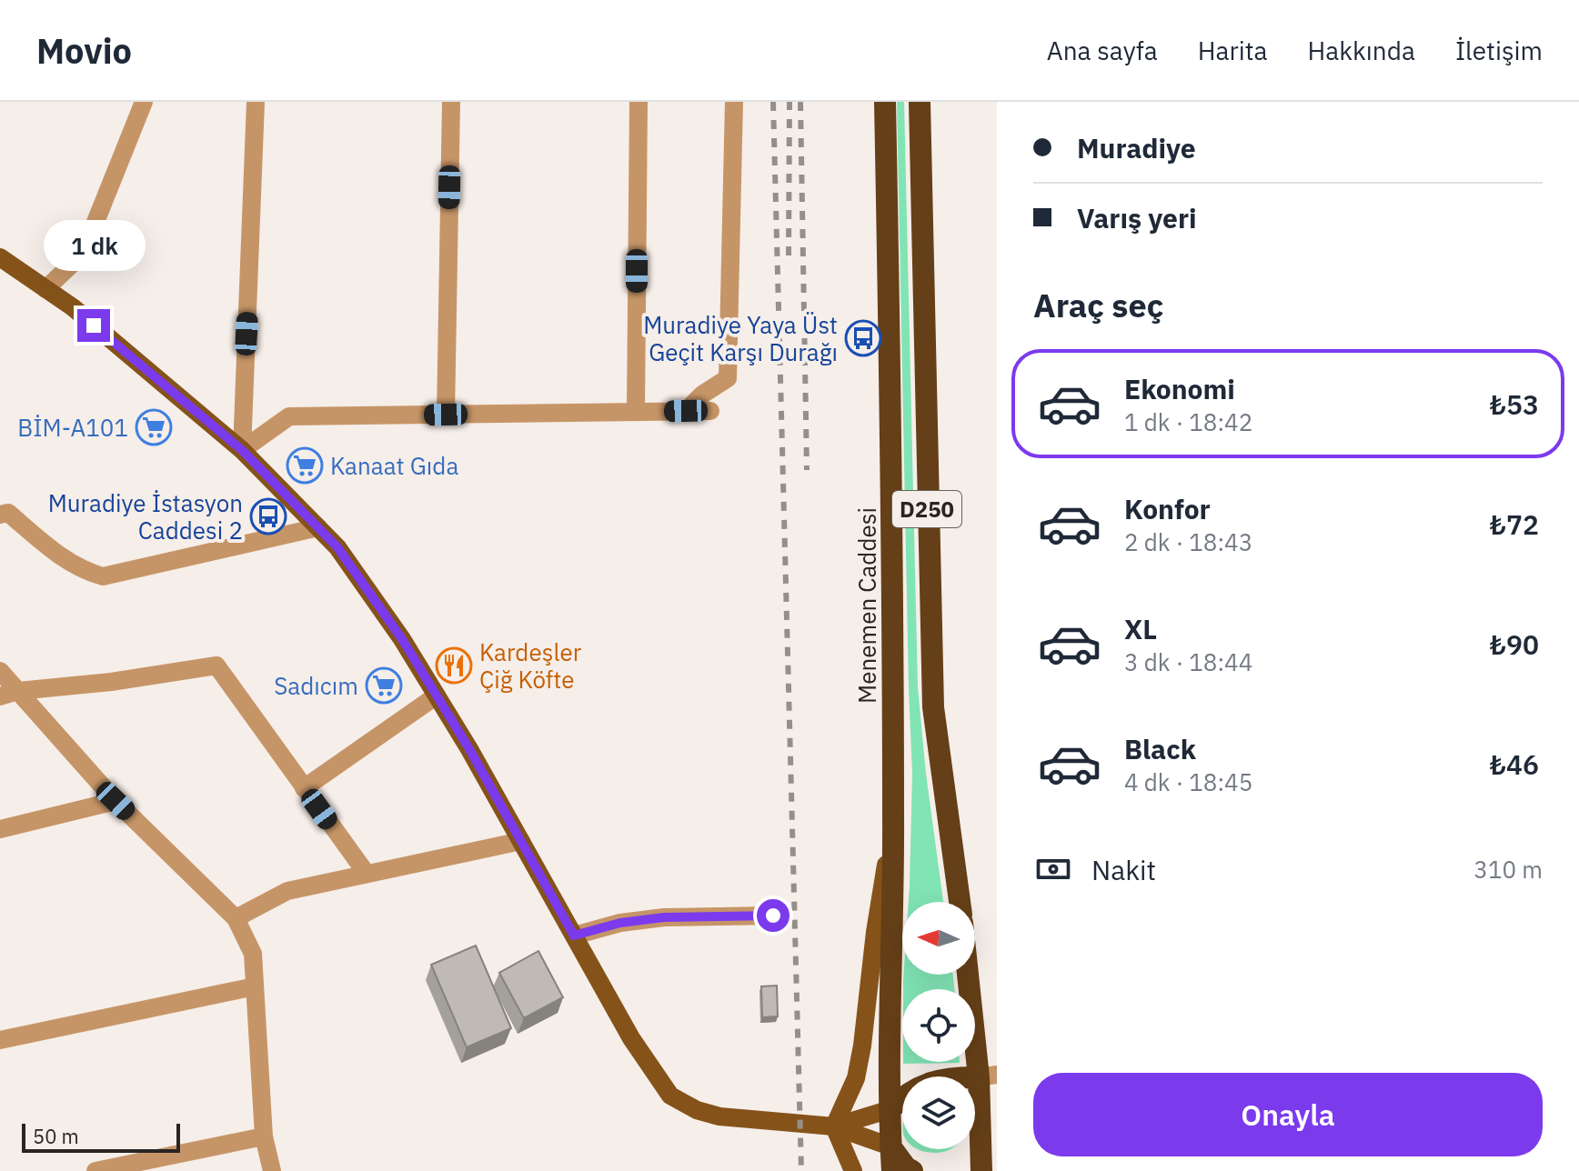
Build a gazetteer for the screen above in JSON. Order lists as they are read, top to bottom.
{
  "streets": {
    "highway": ["D250", "Menemen Caddesi"]
  },
  "places": {
    "bus stop": ["Muradiye Yaya Üst Geçit Karşı Durağı", "Muradiye İstasyon Caddesi 2"],
    "supermarket": ["BİM-A101", "Kanaat Gıda", "Sadıcım"],
    "restaurant": ["Kardeşler Çiğ Köfte"]
  },
  "scale_bar": "50 m",
  "north": "left",
  "page": {
    "header": "Movio",
    "nav": [
      "Ana sayfa",
      "Harita",
      "Hakkında",
      "İletişim"
    ],
    "banner": ["Muradiye", "Varış yeri"],
    "bubble": "1 dk",
    "heading": "Araç seç",
    "list": [
      {
        "name": "Ekonomi",
        "note": "1 dk · 18:42",
        "value": "₺53"
      },
      {
        "name": "Konfor",
        "note": "2 dk · 18:43",
        "value": "₺72"
      },
      {
        "name": "XL",
        "note": "3 dk · 18:44",
        "value": "₺90"
      },
      {
        "name": "Black",
        "note": "4 dk · 18:45",
        "value": "₺46"
      }
    ],
    "pay": ["Nakit", "310 m"],
    "buttons": "Onayla",
    "scale": "50 m"
  }
}
